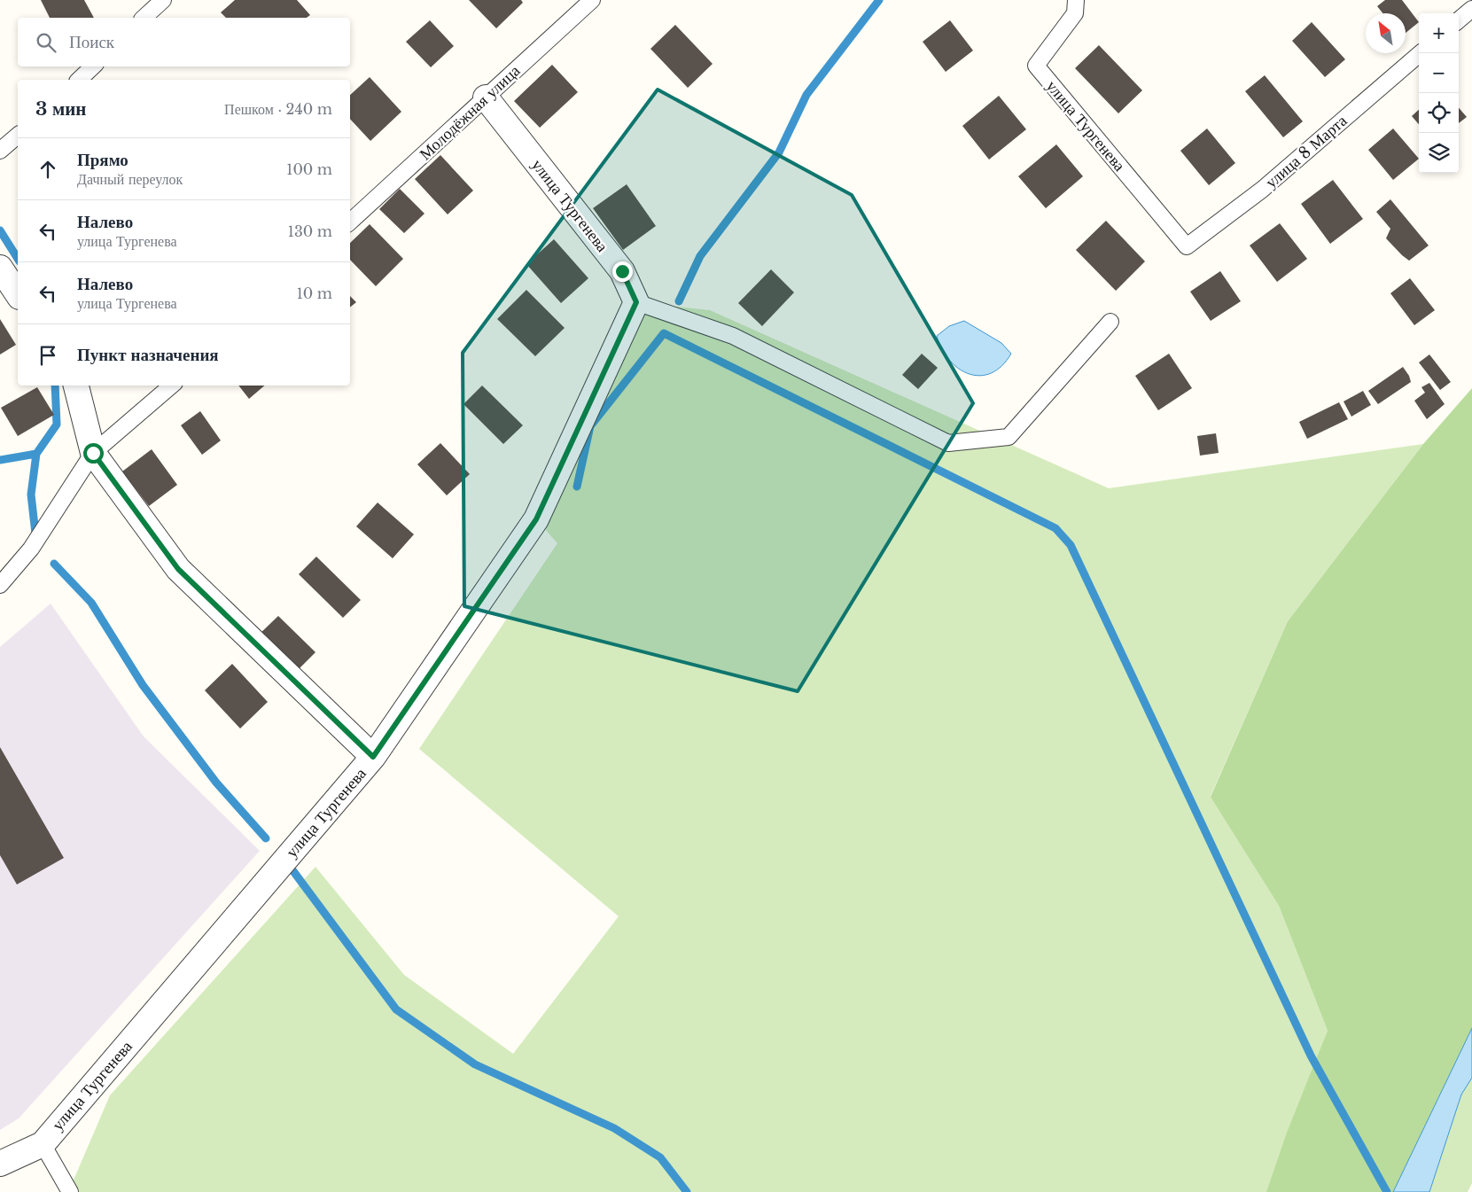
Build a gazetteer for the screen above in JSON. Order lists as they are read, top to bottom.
{
  "streets": {
    "street": ["улица Тургенева"],
    "lane": ["Молодёжная улица", "улица 8 Марта"]
  },
  "crossings": [
    ["Молодёжная улица", "улица Тургенева"],
    ["улица Тургенева", "улица 8 Марта"]
  ],
  "north": "top left",
  "page": {
    "map_buttons": ["+", "−"],
    "search": "Поиск",
    "heading": ["3 мин", "Пешком · 240 m"],
    "list": [
      ["Прямо", "Дачный переулок", "100 m"],
      ["Налево", "улица Тургенева", "130 m"],
      ["Налево", "улица Тургенева", "10 m"],
      "Пункт назначения"
    ]
  }
}
